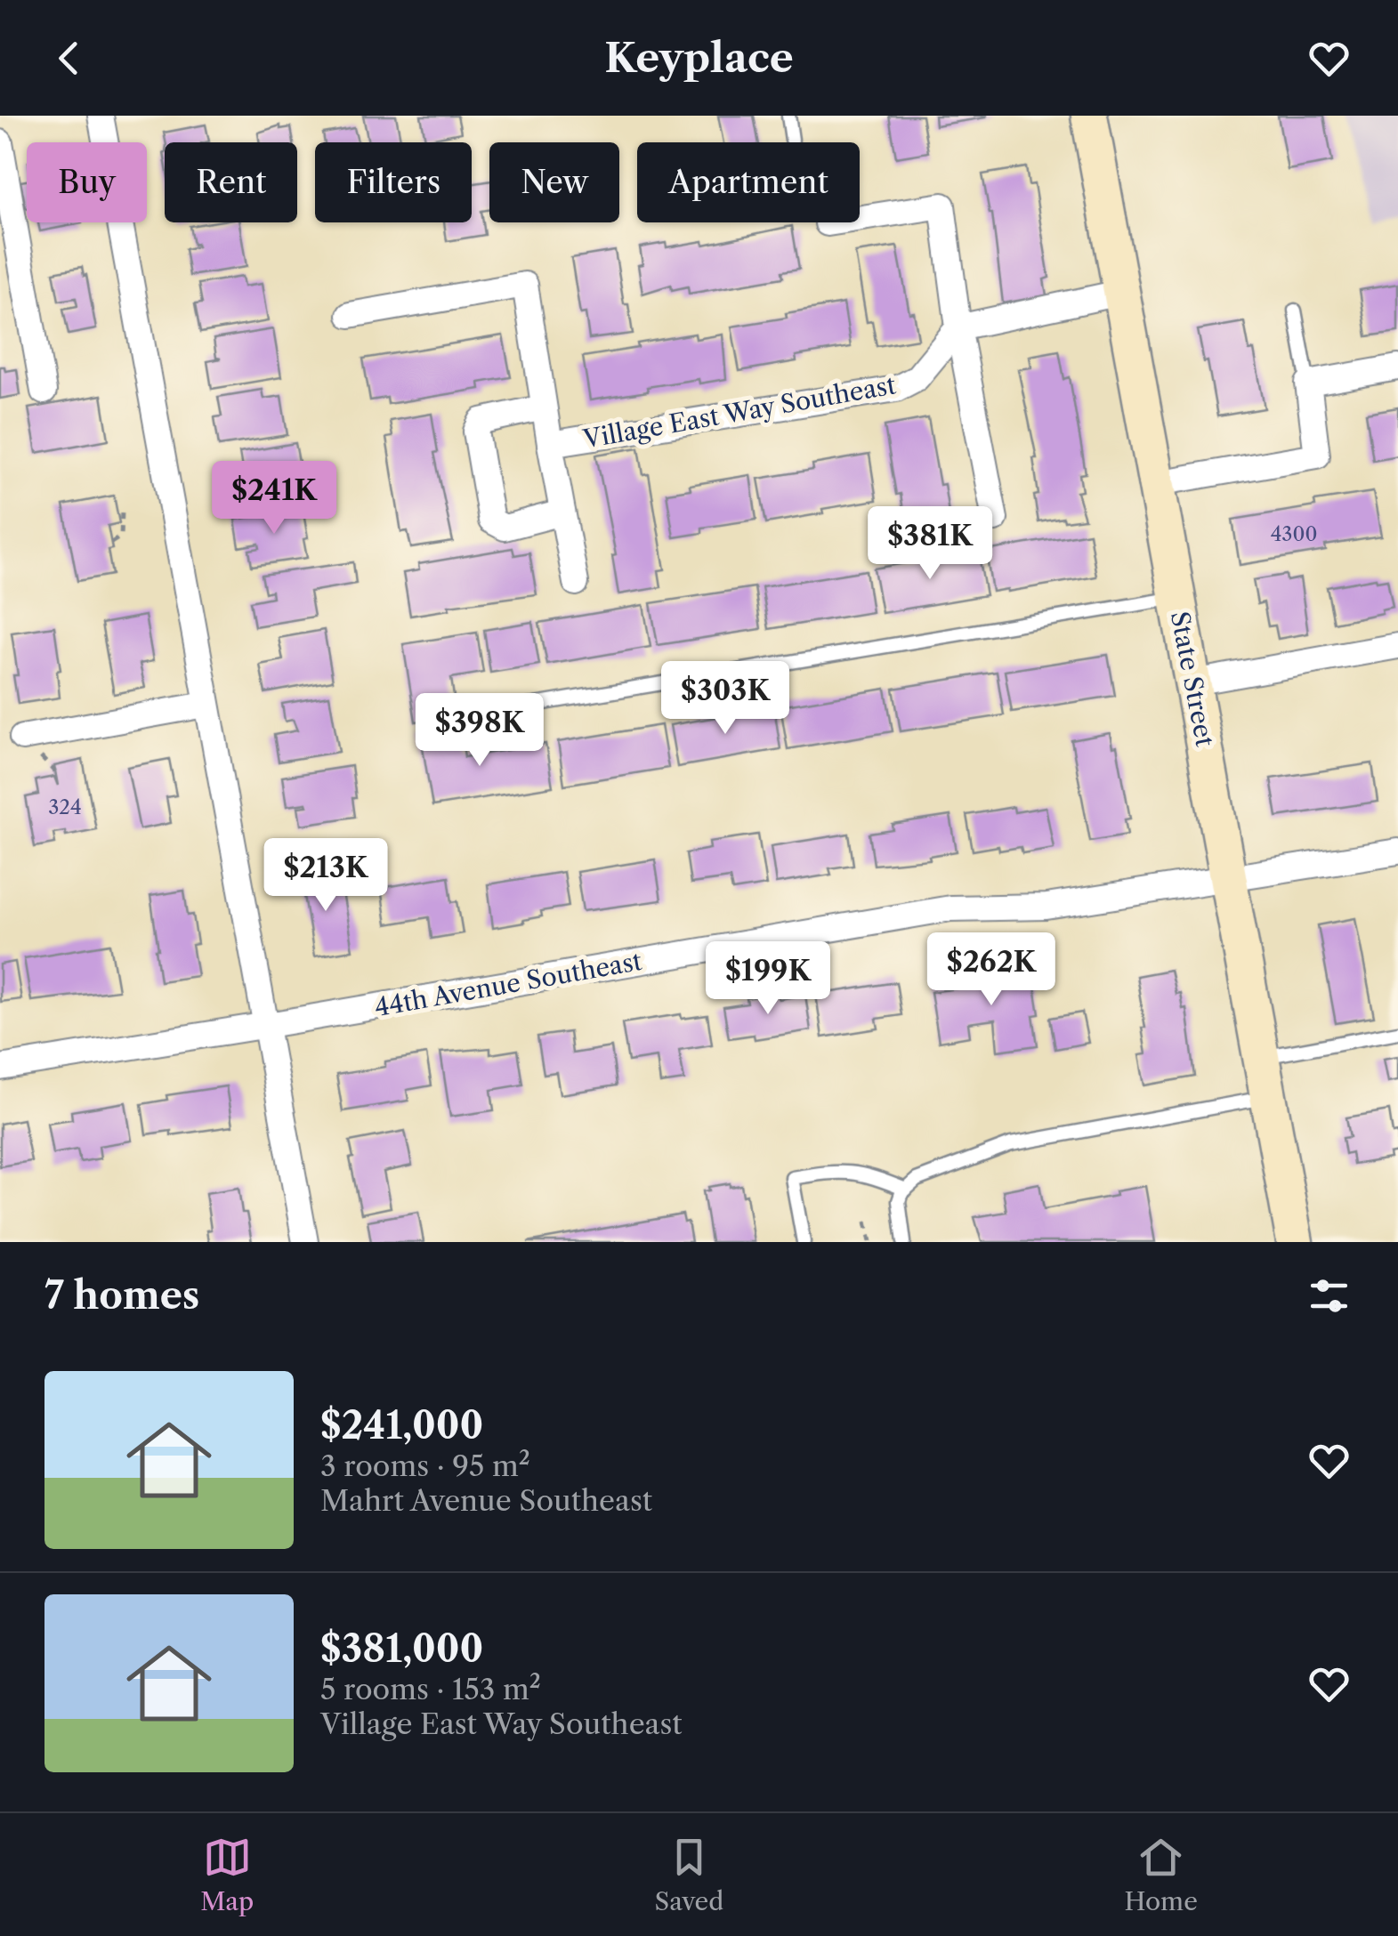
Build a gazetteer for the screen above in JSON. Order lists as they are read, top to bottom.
{
  "streets": {
    "main road": ["State Street"],
    "street": ["Village East Way Southeast", "44th Avenue Southeast"]
  },
  "crossings": [
    ["State Street", "44th Avenue Southeast"]
  ],
  "house_numbers": ["4300", "324"],
  "page": {
    "header": "Keyplace",
    "chip": [
      "Buy",
      "Rent",
      "Filters",
      "New",
      "Apartment"
    ],
    "price": [
      "$241K",
      "$381K",
      "$303K",
      "$398K",
      "$213K",
      "$262K",
      "$199K"
    ],
    "heading": "7 homes",
    "list": [
      {
        "name": "$241,000",
        "note": "3 rooms · 95 m² · Mahrt Avenue Southeast"
      },
      {
        "name": "$381,000",
        "note": "5 rooms · 153 m² · Village East Way Southeast"
      }
    ],
    "tabs": ["Map", "Saved", "Home"]
  }
}
